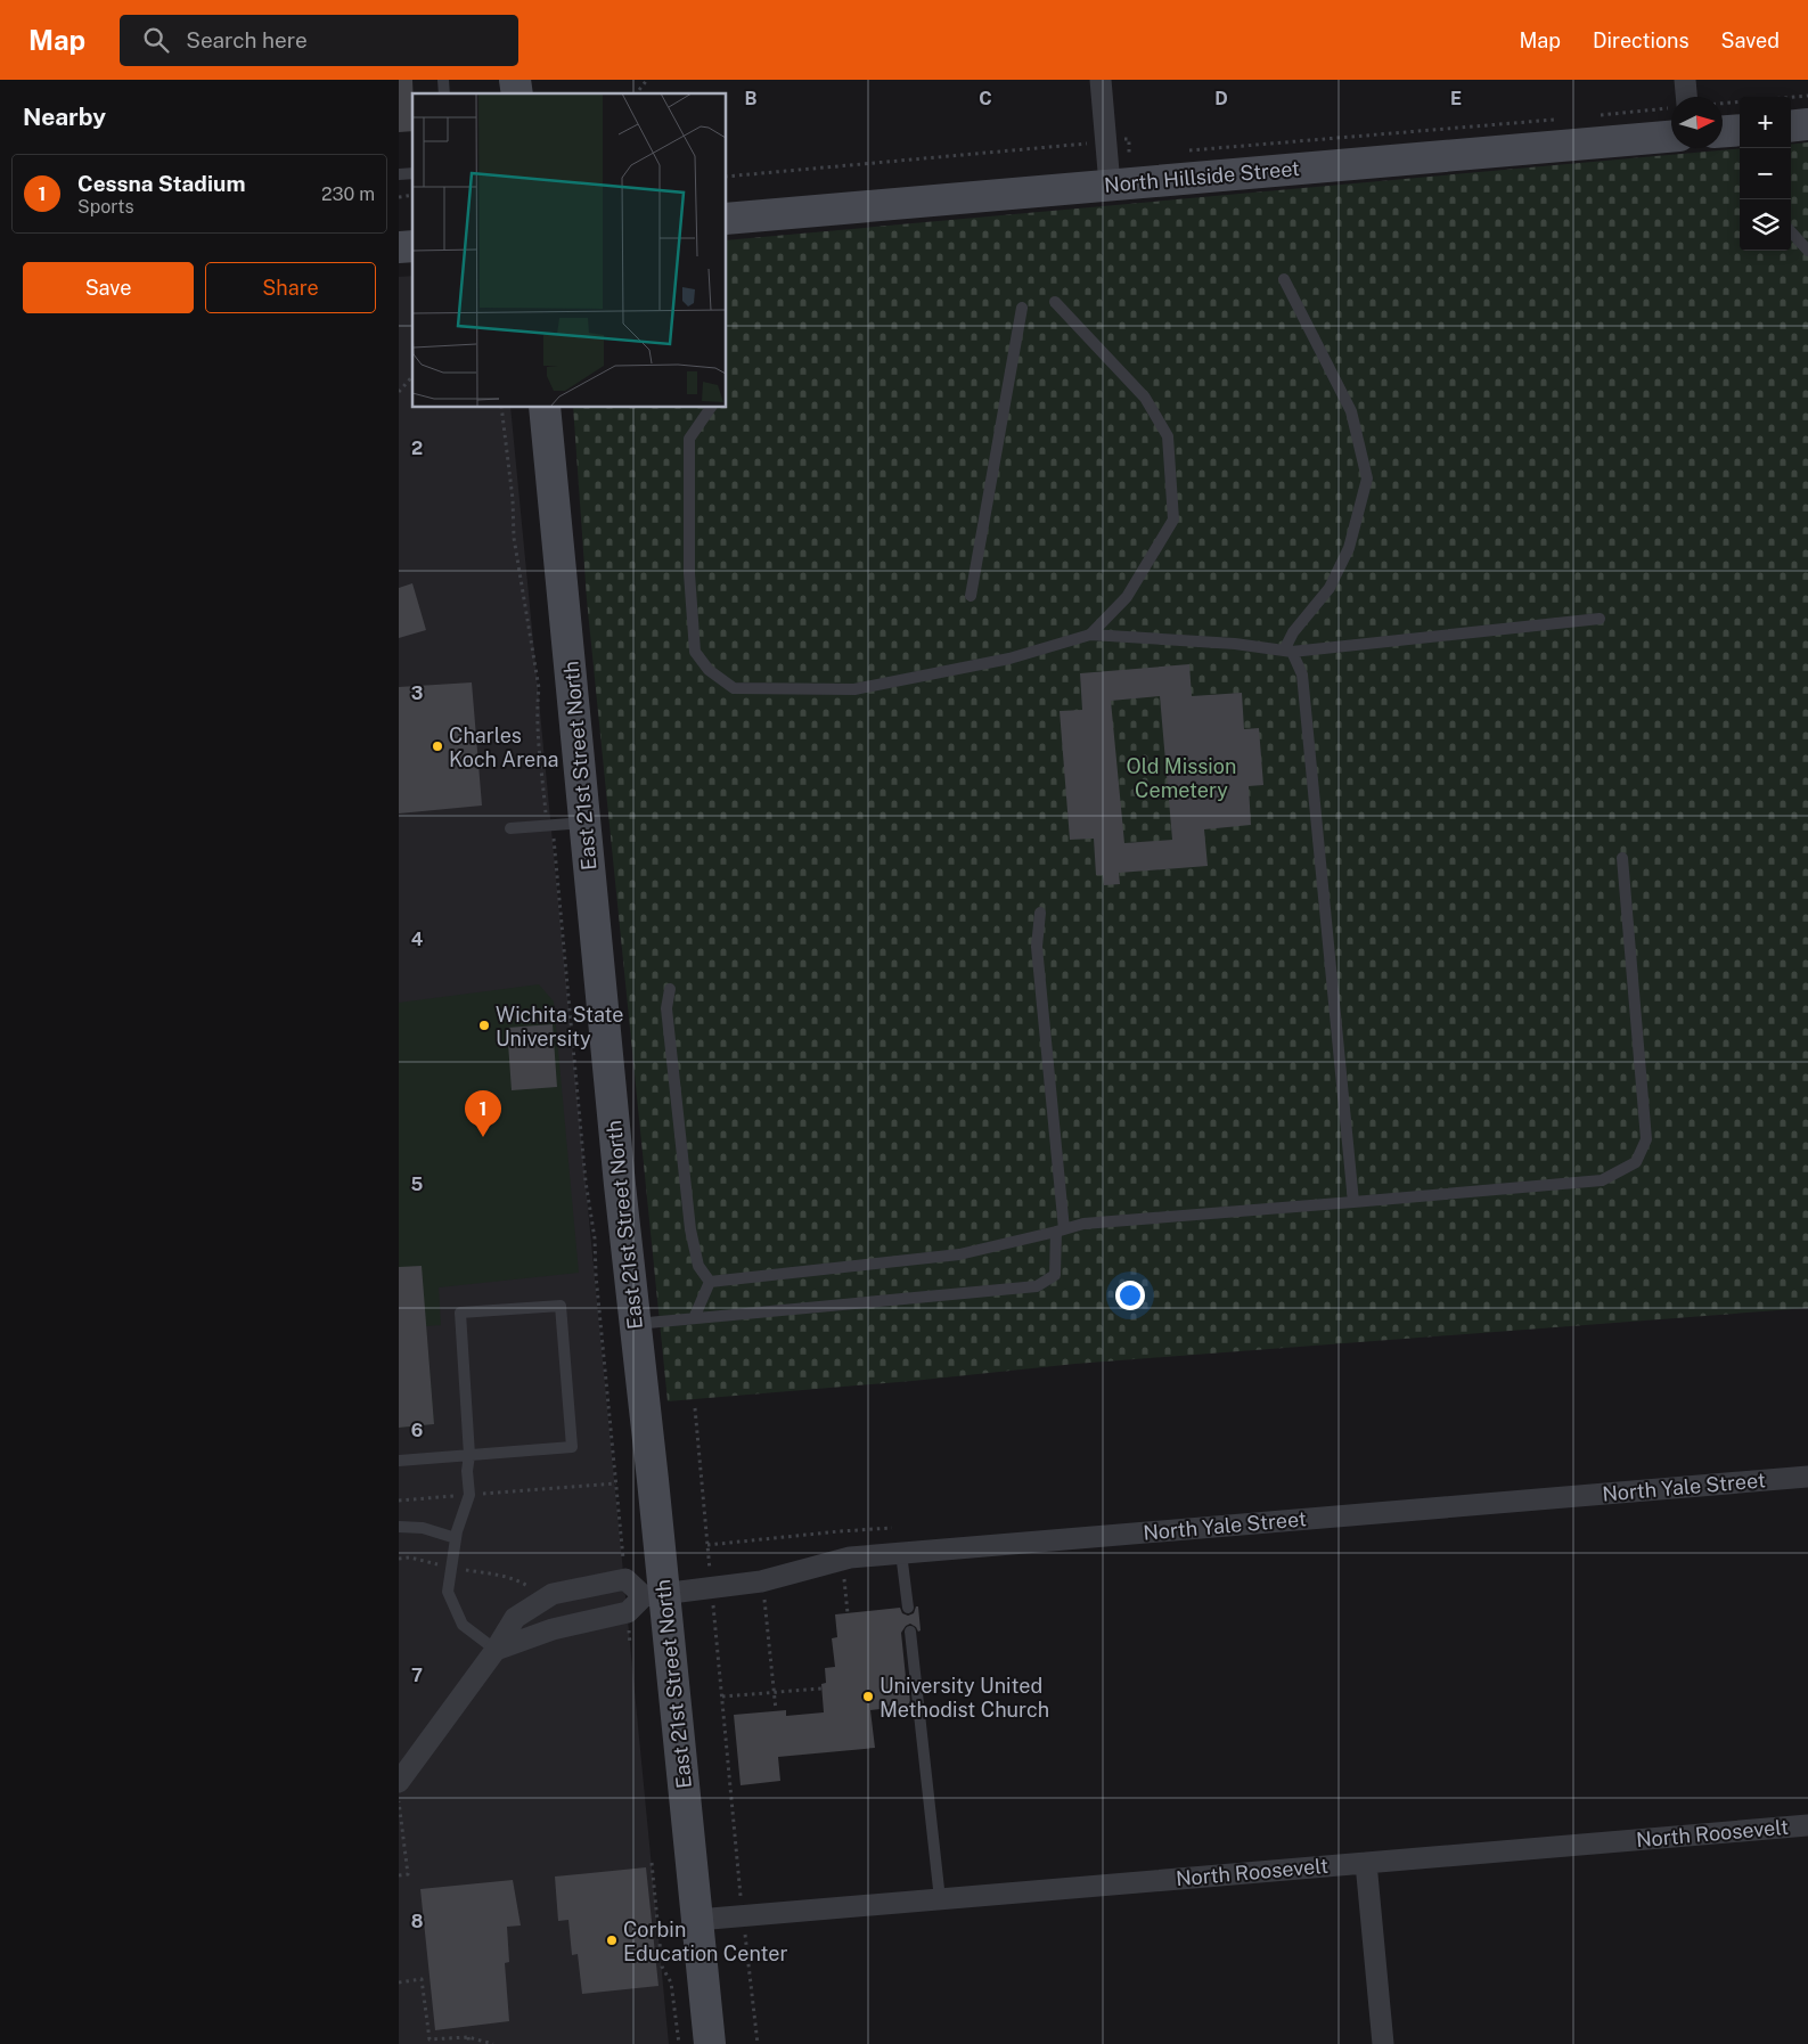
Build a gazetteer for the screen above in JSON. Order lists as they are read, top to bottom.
{
  "streets": {
    "main road": ["North Hillside Street", "East 21st Street North"],
    "street": ["North Yale Street", "North Roosevelt"]
  },
  "crossings": [
    ["East 21st Street North", "North Yale Street"],
    ["East 21st Street North", "North Roosevelt"]
  ],
  "parks": ["Old Mission Cemetery"],
  "places": [
    "Charles Koch Arena",
    "Wichita State University",
    "University United Methodist Church",
    "Corbin Education Center"
  ],
  "north": "right",
  "page": {
    "header": "Map",
    "search": "Search here",
    "nav": ["Map", "Directions", "Saved"],
    "heading": "Nearby",
    "map_buttons": ["+", "−"],
    "list": [
      {
        "mark": "1",
        "name": "Cessna Stadium",
        "note": "Sports",
        "value": "230 m"
      }
    ],
    "buttons": ["Save", "Share"],
    "pins": "1"
  },
  "grid": {
    "columns": [
      "B",
      "C",
      "D",
      "E"
    ],
    "rows": [
      "2",
      "3",
      "4",
      "5",
      "6",
      "7",
      "8"
    ]
  }
}
